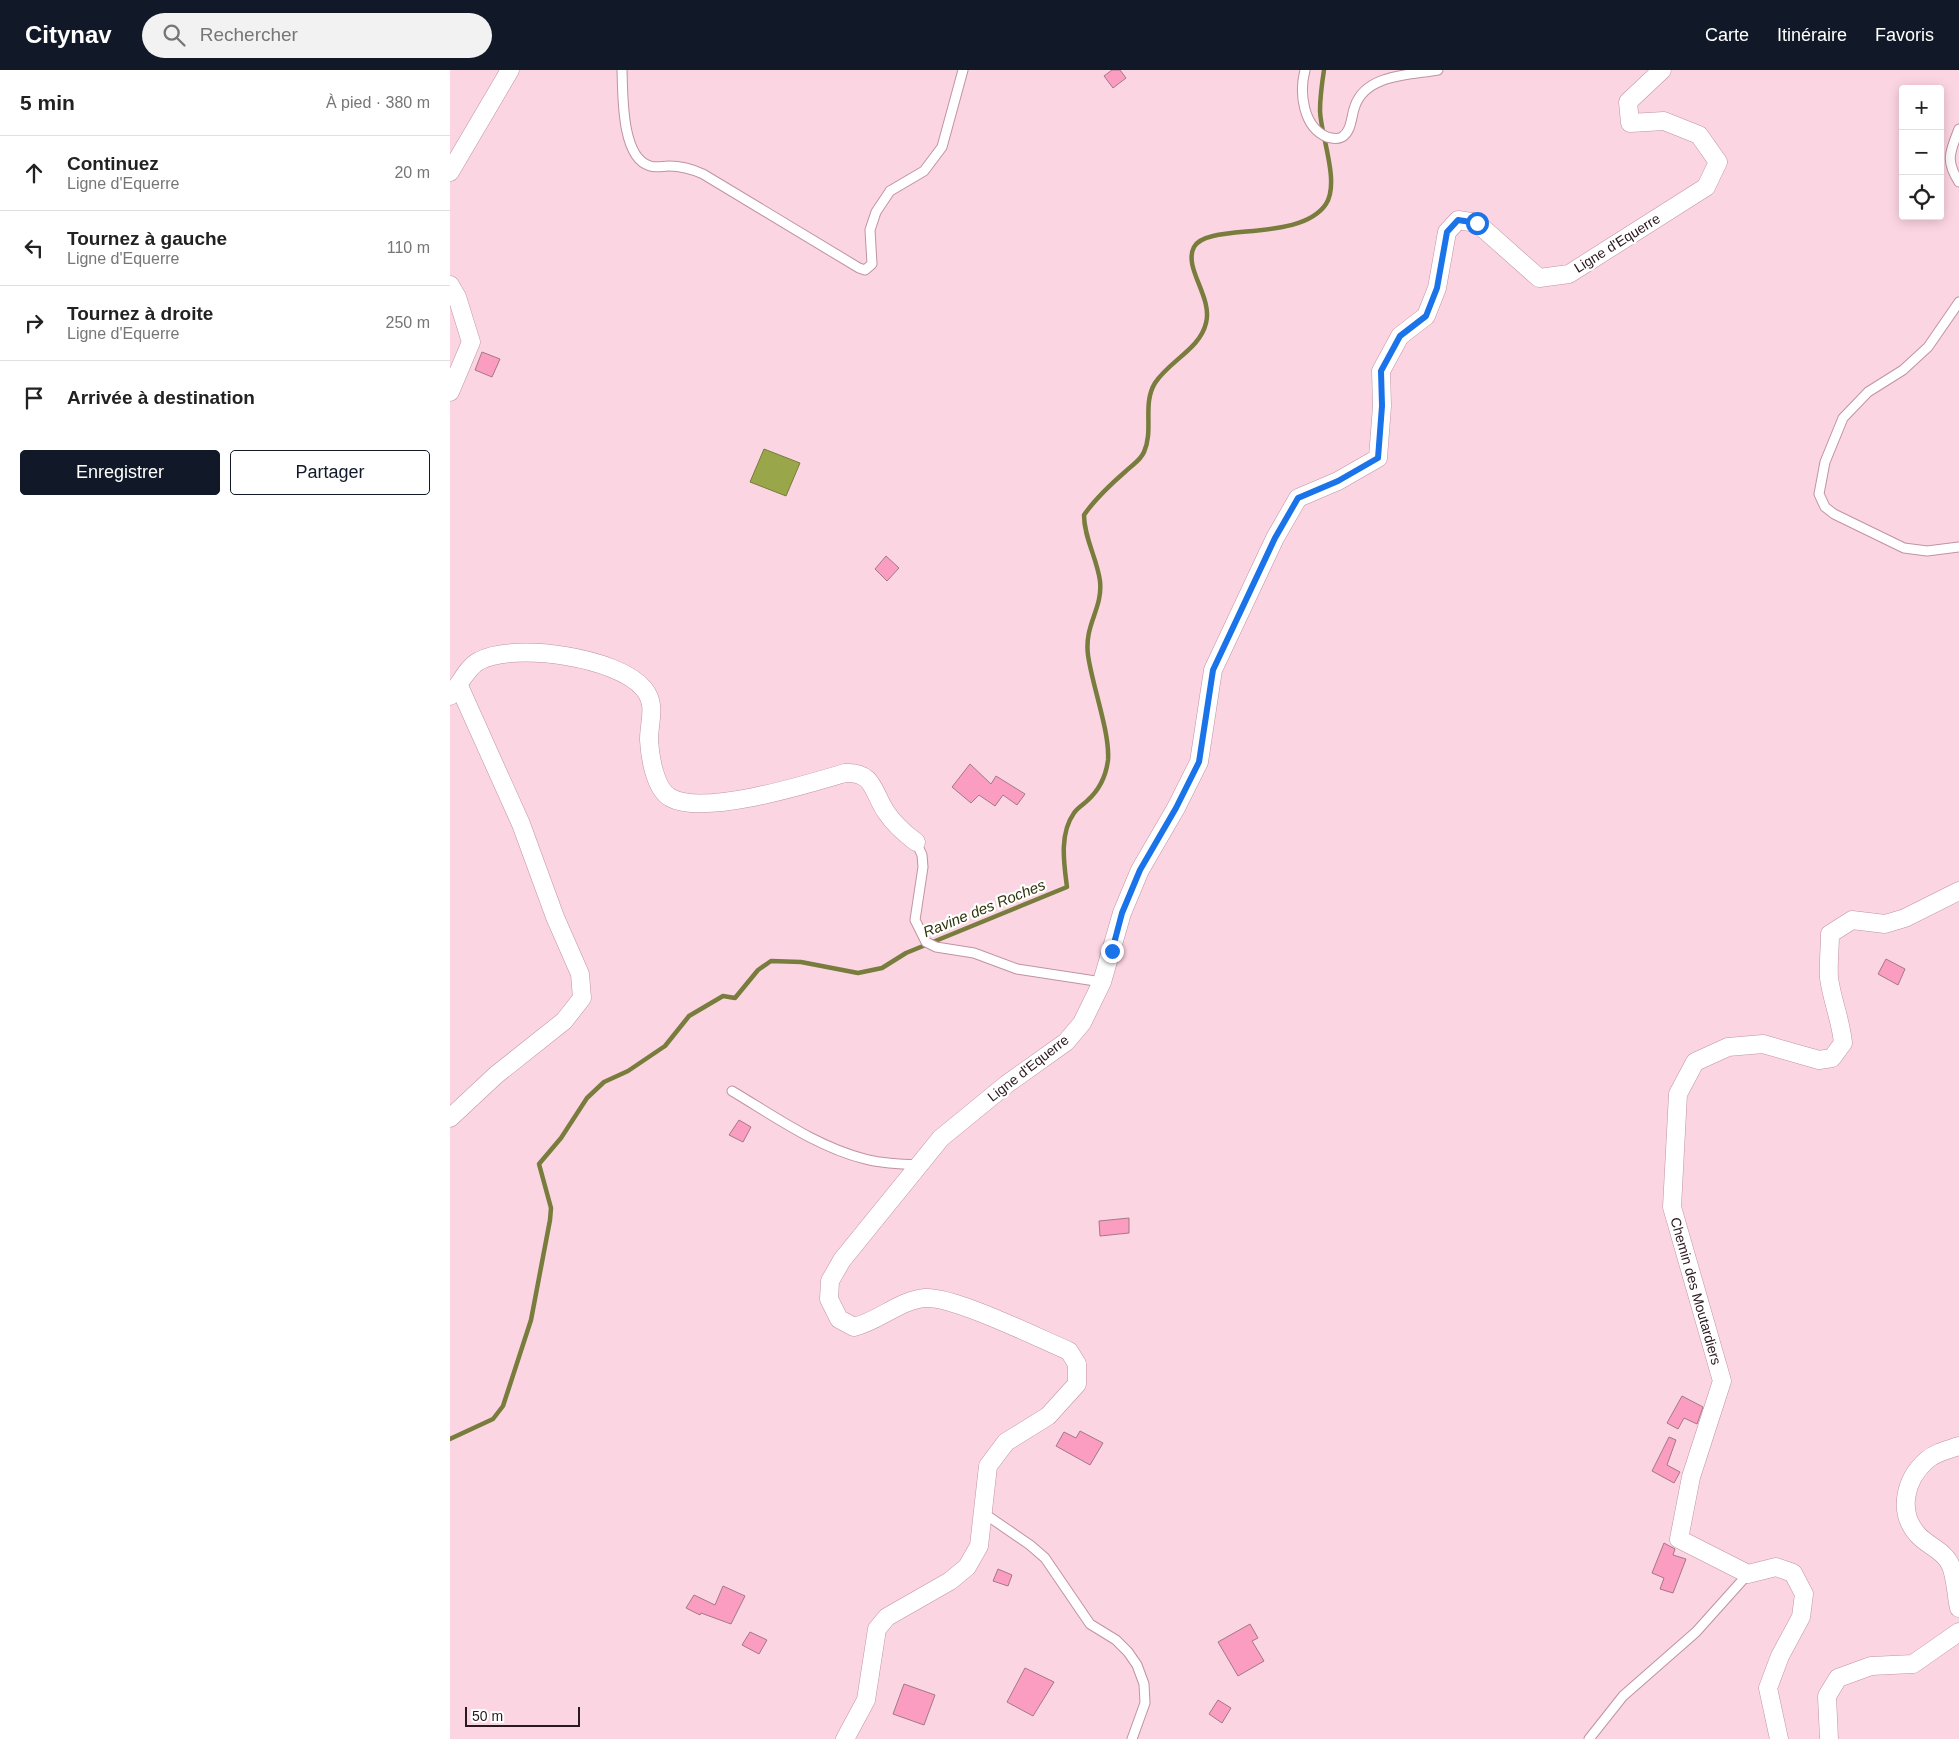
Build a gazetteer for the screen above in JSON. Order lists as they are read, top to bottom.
{
  "streets": {
    "street": ["Ligne d'Equerre", "Chemin des Moutardiers"]
  },
  "water": ["Ravine des Roches"],
  "scale_bar": "50 m",
  "page": {
    "header": "Citynav",
    "search": "Rechercher",
    "nav": ["Carte", "Itinéraire", "Favoris"],
    "heading": ["5 min", "À pied · 380 m"],
    "map_buttons": ["+", "−"],
    "list": [
      ["Continuez", "Ligne d'Equerre", "20 m"],
      ["Tournez à gauche", "Ligne d'Equerre", "110 m"],
      ["Tournez à droite", "Ligne d'Equerre", "250 m"],
      "Arrivée à destination"
    ],
    "buttons": ["Enregistrer", "Partager"],
    "scale": "50 m"
  }
}
